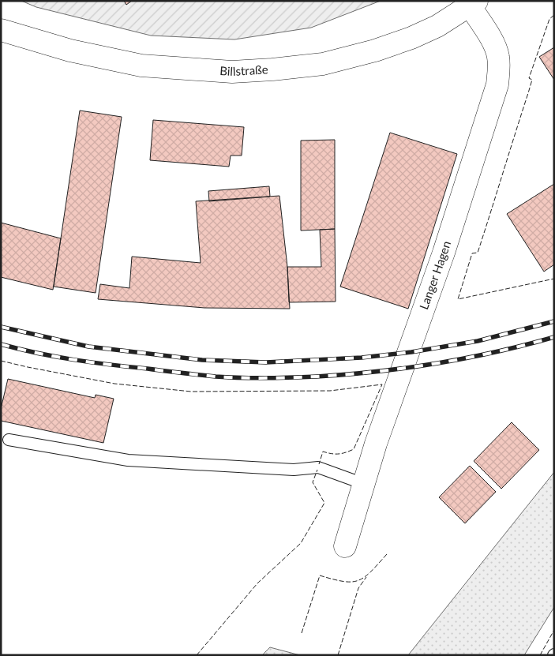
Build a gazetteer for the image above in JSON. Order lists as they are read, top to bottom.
{
  "streets": {
    "street": ["Billstraße", "Langer Hagen"]
  },
  "crossings": [
    ["Billstraße", "Langer Hagen"]
  ]
}
